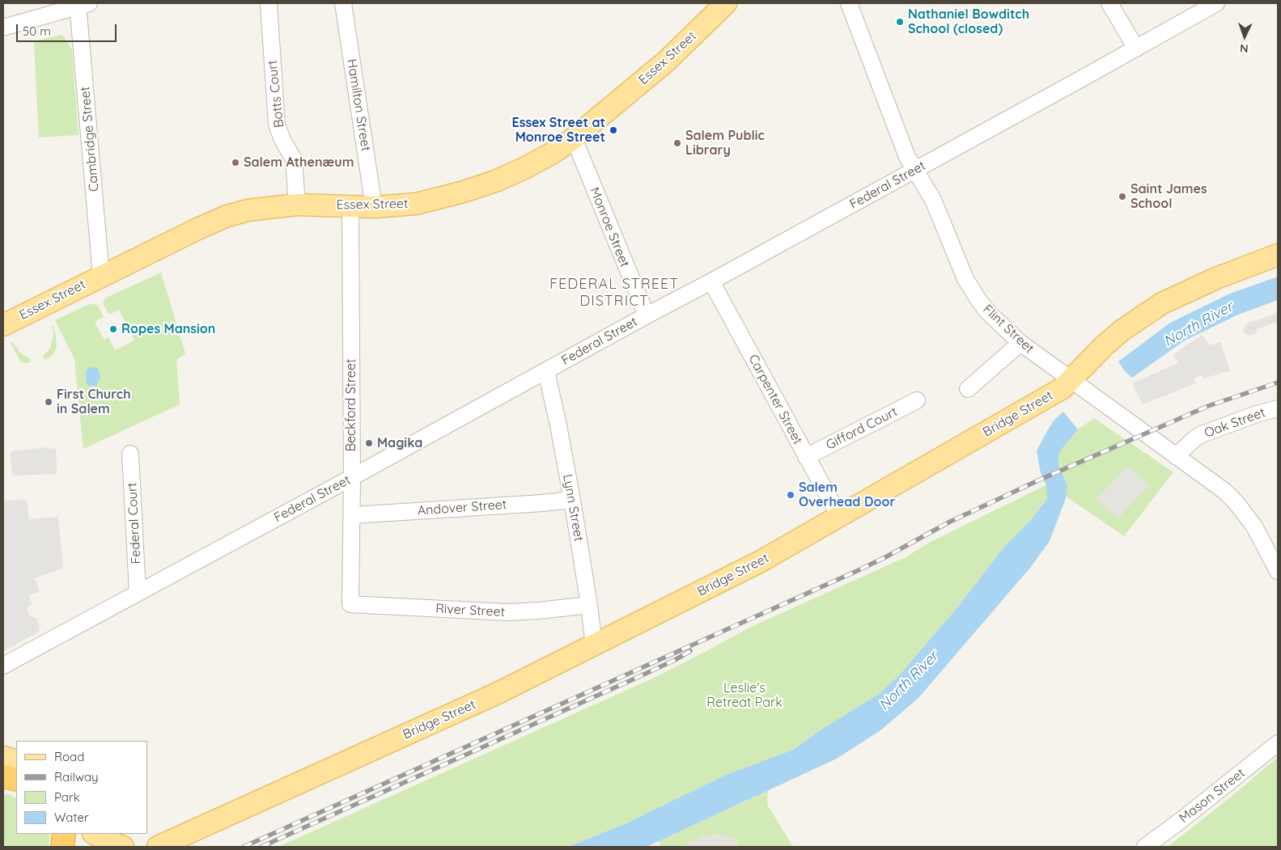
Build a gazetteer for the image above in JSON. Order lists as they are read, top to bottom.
{
  "streets": {
    "main road": ["Essex Street", "Bridge Street"],
    "street": [
      "Botts Court",
      "Hamilton Street",
      "Cambridge Street",
      "Federal Street",
      "Monroe Street",
      "Flint Street",
      "Carpenter Street",
      "Beckford Street",
      "Oak Street",
      "Gifford Court",
      "Andover Street",
      "Lynn Street",
      "Federal Court",
      "River Street",
      "Mason Street"
    ]
  },
  "crossings": [
    ["Essex Street", "Botts Court"],
    ["Essex Street", "Hamilton Street"],
    ["Essex Street", "Cambridge Street"],
    ["Essex Street", "Monroe Street"],
    ["Essex Street", "Beckford Street"],
    ["Federal Street", "Monroe Street"],
    ["Federal Street", "Flint Street"],
    ["Federal Street", "Carpenter Street"],
    ["Federal Street", "Beckford Street"],
    ["Federal Street", "Lynn Street"],
    ["Federal Street", "Federal Court"],
    ["Flint Street", "Bridge Street"],
    ["Flint Street", "Oak Street"],
    ["Carpenter Street", "Bridge Street"],
    ["Carpenter Street", "Gifford Court"],
    ["Beckford Street", "Andover Street"],
    ["Beckford Street", "River Street"],
    ["Bridge Street", "Lynn Street"],
    ["Andover Street", "Lynn Street"],
    ["Lynn Street", "River Street"]
  ],
  "districts": ["FEDERAL STREET DISTRICT"],
  "water": ["North River"],
  "parks": ["Leslie's Retreat Park"],
  "places": [
    "Nathaniel Bowditch School (closed)",
    "Essex Street at Monroe Street",
    "Salem Public Library",
    "Salem Athenæum",
    "Saint James School",
    "Ropes Mansion",
    "First Church in Salem",
    "Magika",
    "Salem Overhead Door"
  ],
  "legend": [
    "Road",
    "Railway",
    "Park",
    "Water"
  ],
  "scale_bar": "50 m",
  "north": "bottom"
}
